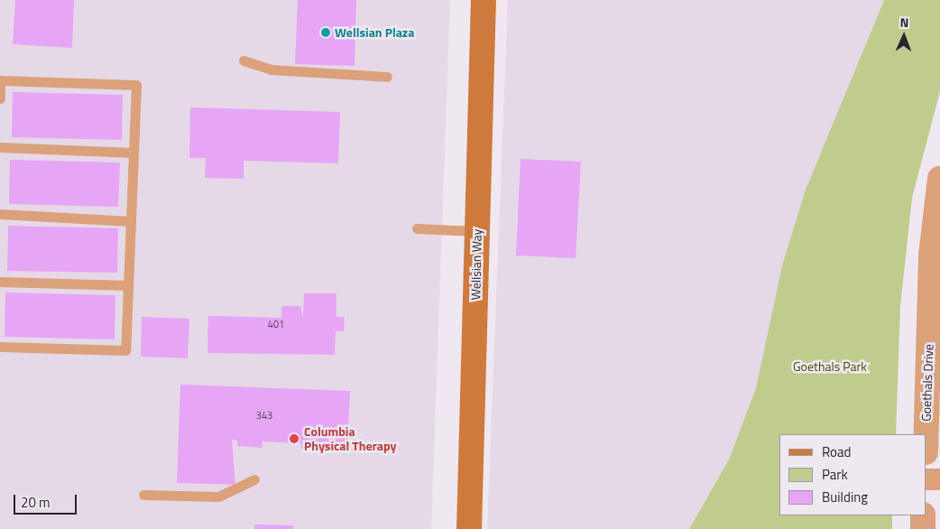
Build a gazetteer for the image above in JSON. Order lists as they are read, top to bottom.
{
  "streets": {
    "main road": ["Wellsian Way"],
    "street": ["Goethals Drive"]
  },
  "parks": ["Goethals Park"],
  "places": ["Wellsian Plaza", "Columbia Physical Therapy"],
  "house_numbers": ["401", "343"],
  "legend": ["Road", "Park", "Building"],
  "scale_bar": "20 m",
  "north": "top"
}
